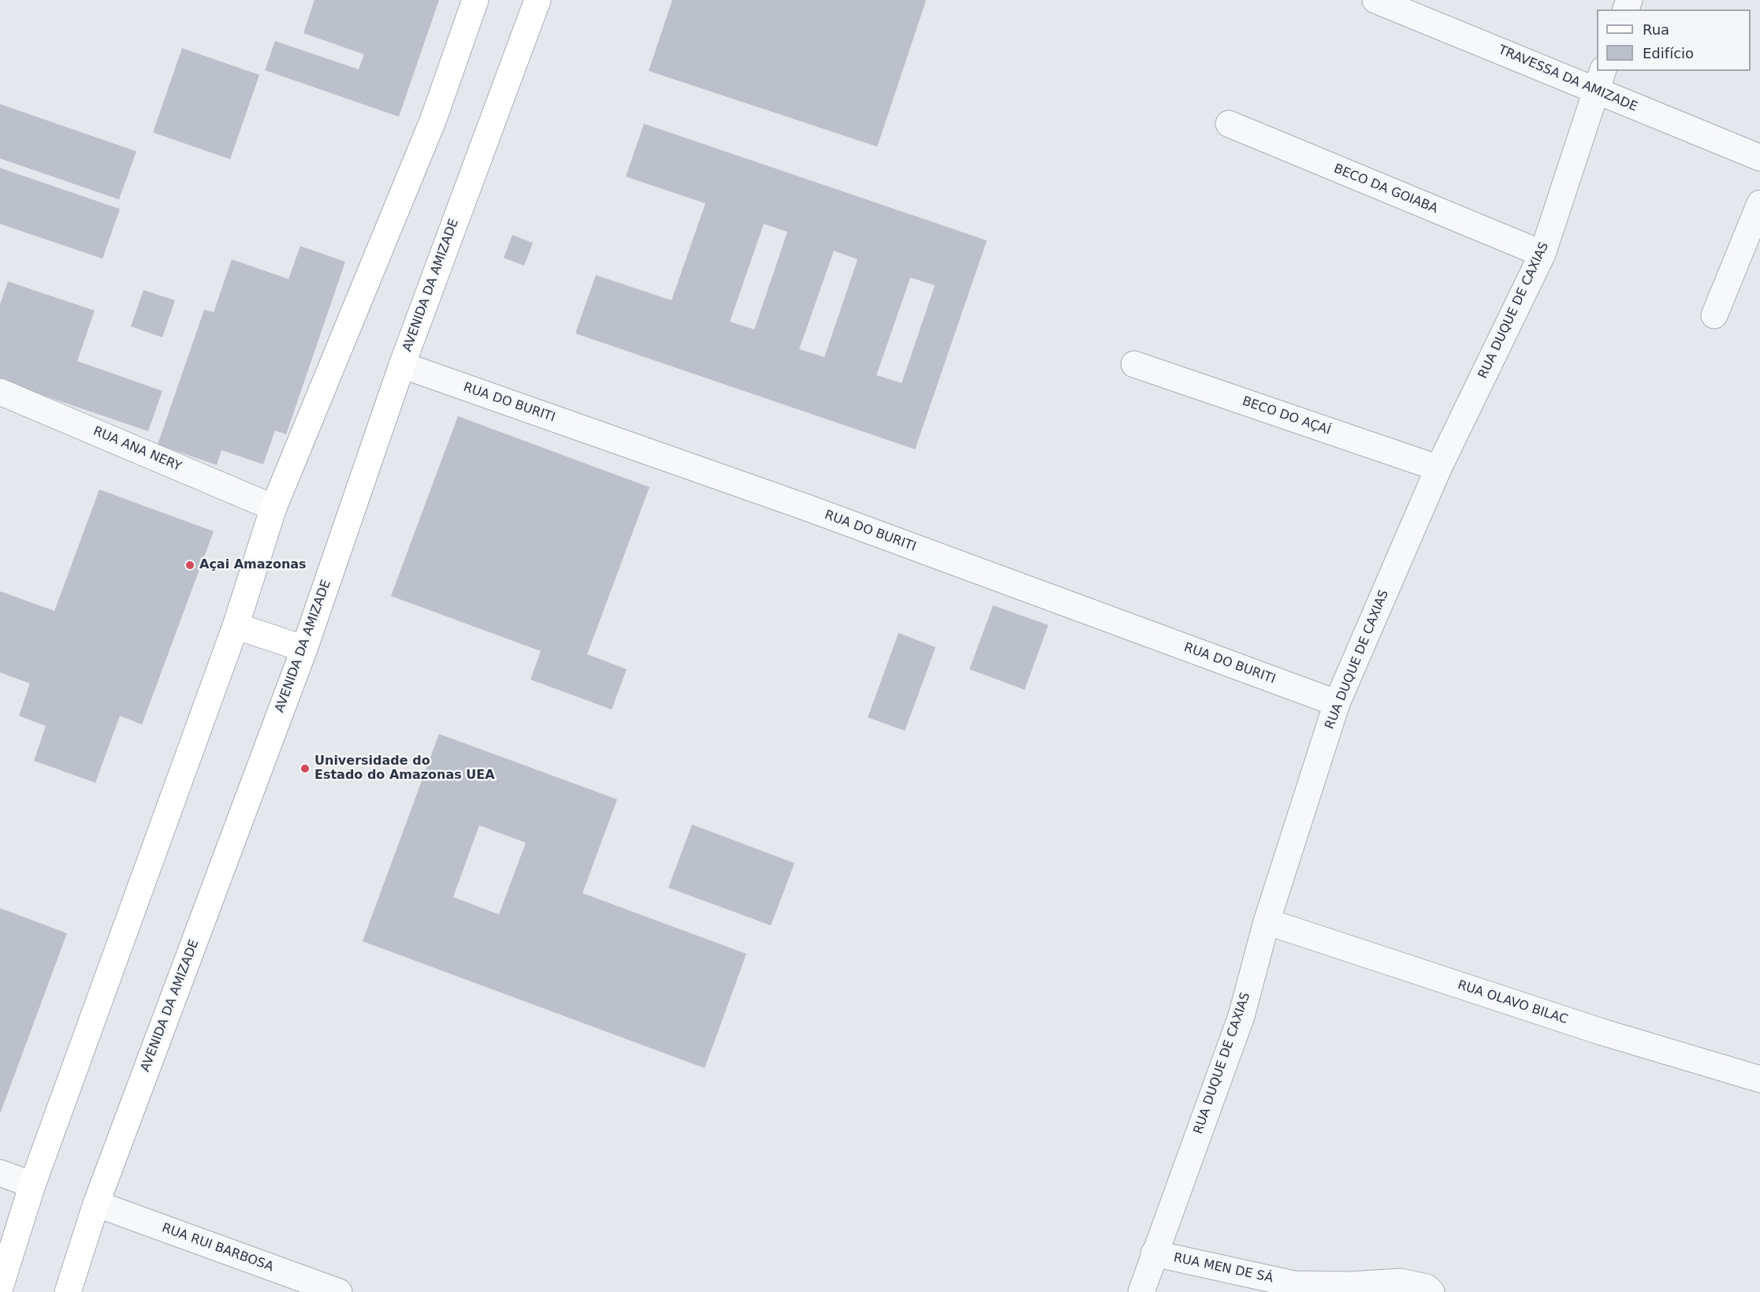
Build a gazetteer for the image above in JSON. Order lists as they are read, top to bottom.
{
  "streets": {
    "main road": ["AVENIDA DA AMIZADE"],
    "street": [
      "TRAVESSA DA AMIZADE",
      "BECO DA GOIABA",
      "RUA DUQUE DE CAXIAS",
      "RUA DO BURITI",
      "BECO DO AÇAÍ",
      "RUA ANA NERY",
      "RUA OLAVO BILAC",
      "RUA RUI BARBOSA",
      "RUA MEN DE SÁ"
    ]
  },
  "crossings": [
    ["TRAVESSA DA AMIZADE", "RUA DUQUE DE CAXIAS"],
    ["BECO DA GOIABA", "RUA DUQUE DE CAXIAS"],
    ["AVENIDA DA AMIZADE", "RUA DO BURITI"],
    ["AVENIDA DA AMIZADE", "RUA RUI BARBOSA"],
    ["RUA DUQUE DE CAXIAS", "RUA DO BURITI"],
    ["RUA DUQUE DE CAXIAS", "BECO DO AÇAÍ"],
    ["RUA DUQUE DE CAXIAS", "RUA OLAVO BILAC"],
    ["RUA DUQUE DE CAXIAS", "RUA MEN DE SÁ"]
  ],
  "places": ["Açai Amazonas", "Universidade do Estado do Amazonas UEA"],
  "legend": ["Rua", "Edifício"]
}
